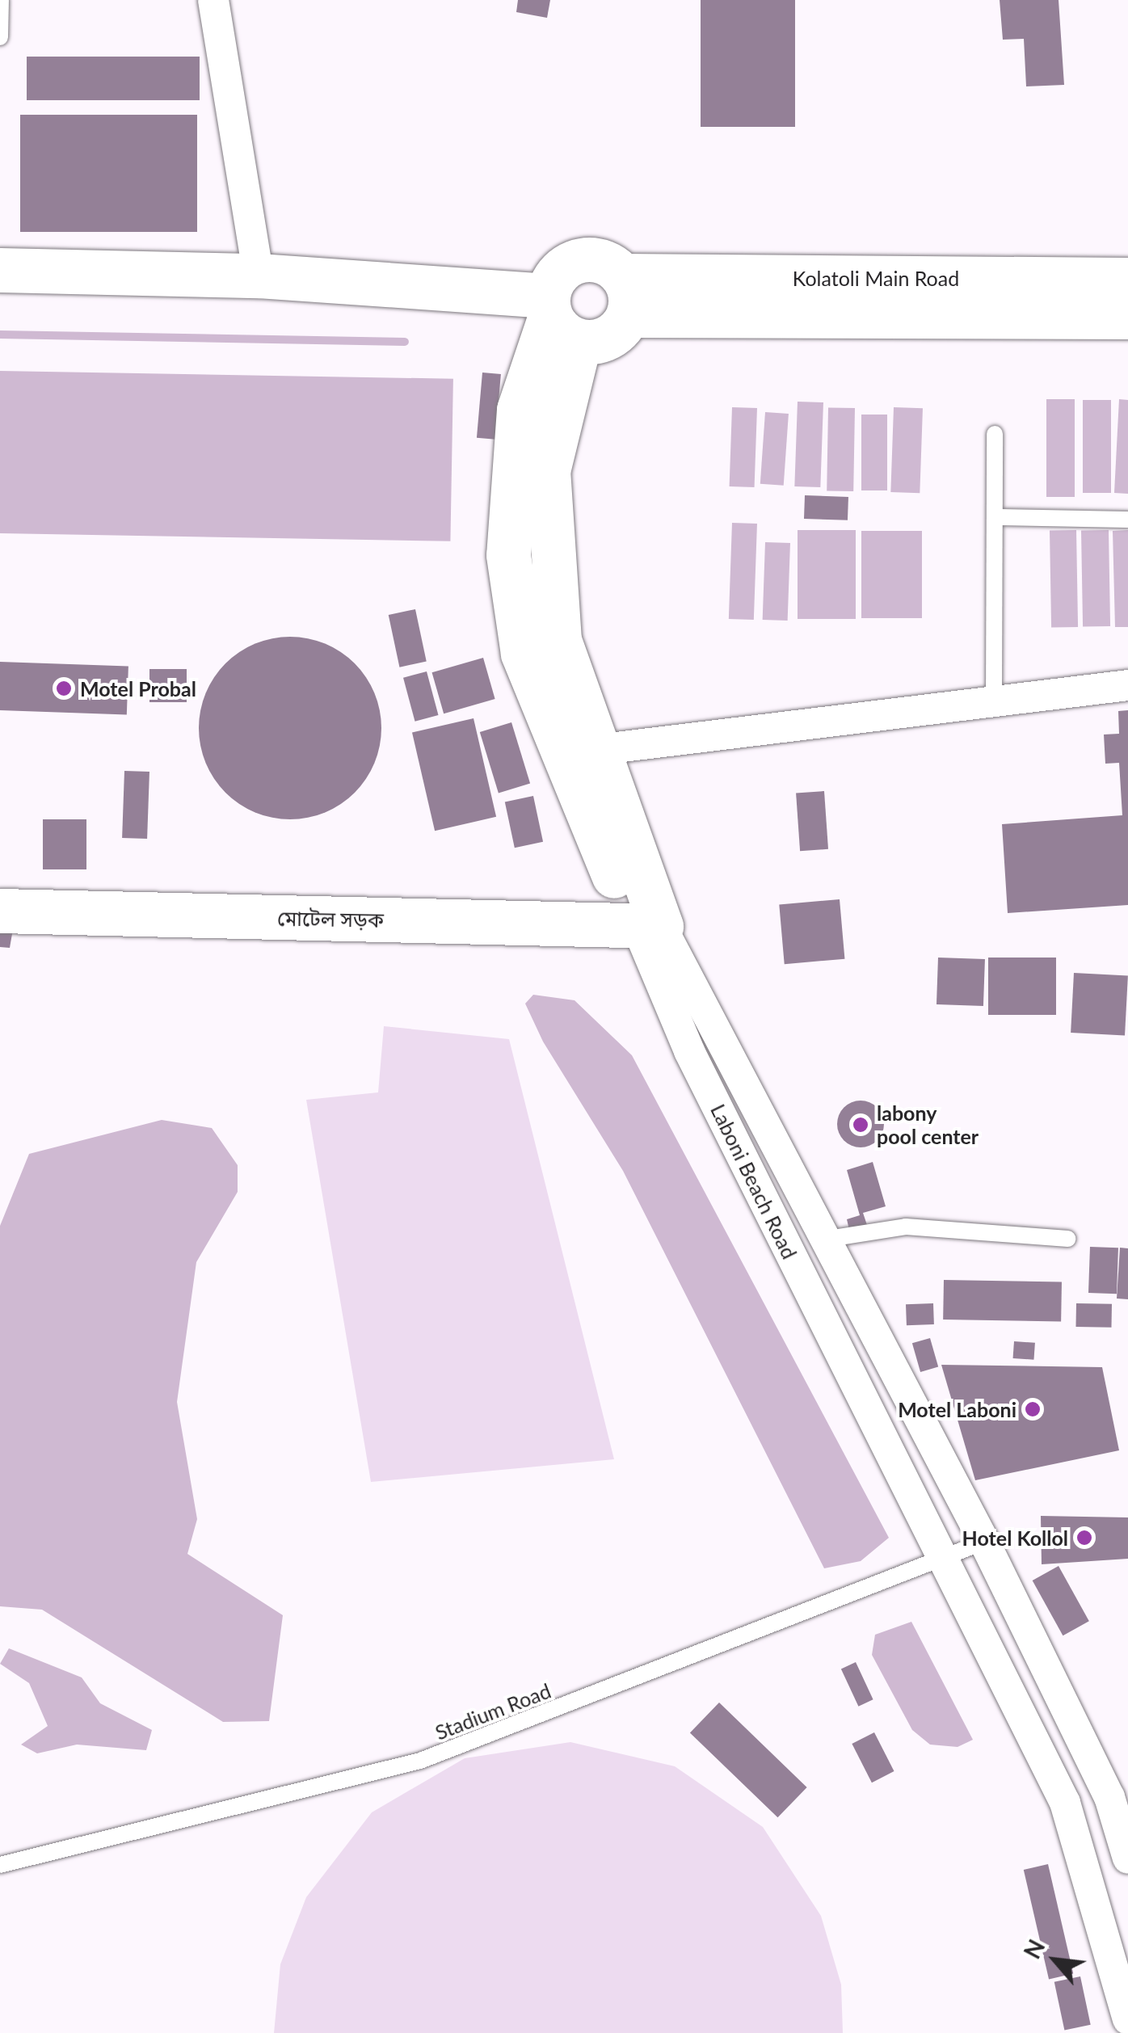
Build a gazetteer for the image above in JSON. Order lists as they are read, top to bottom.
{
  "streets": {
    "main road": ["Kolatoli Main Road", "মোটেল সড়ক", "Laboni Beach Road"],
    "lane": ["Stadium Road"]
  },
  "crossings": [
    ["Kolatoli Main Road", "Laboni Beach Road"],
    ["মোটেল সড়ক", "Laboni Beach Road"],
    ["Laboni Beach Road", "Stadium Road"]
  ],
  "places": [
    "Motel Probal",
    "labony pool center",
    "Motel Laboni",
    "Hotel Kollol"
  ],
  "north": "top left"
}
